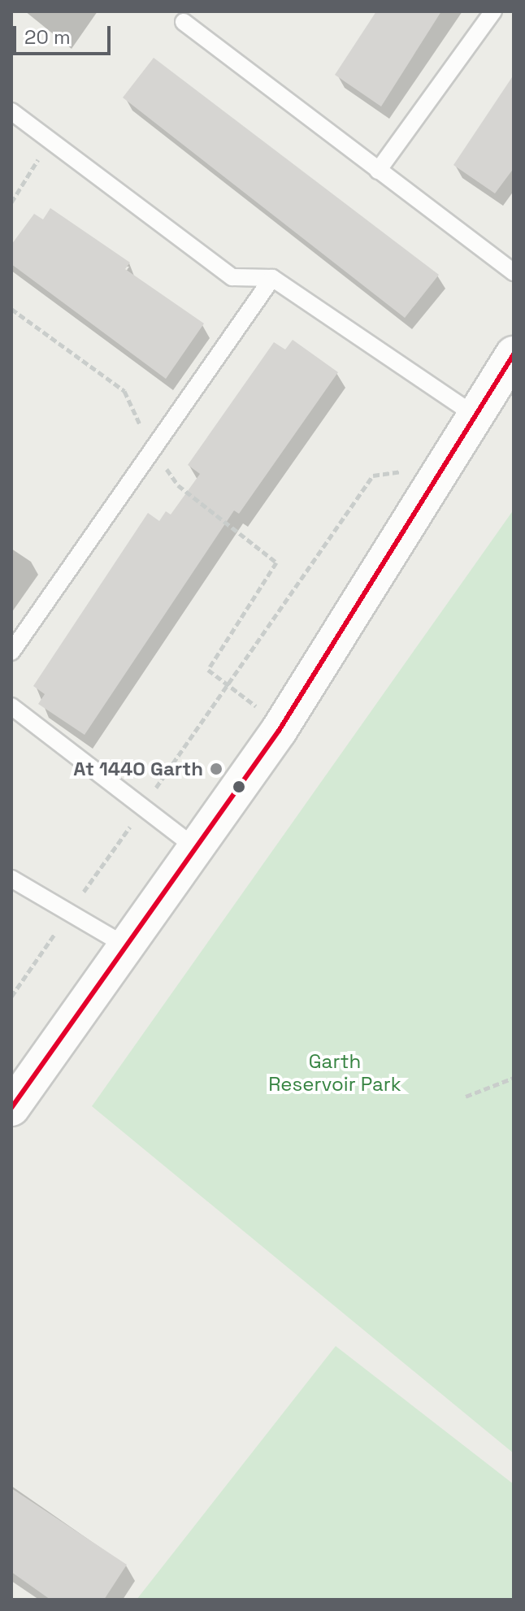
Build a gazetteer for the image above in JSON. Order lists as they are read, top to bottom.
{
  "parks": ["Garth Reservoir Park"],
  "places": ["At 1440 Garth"],
  "scale_bar": "20 m"
}
